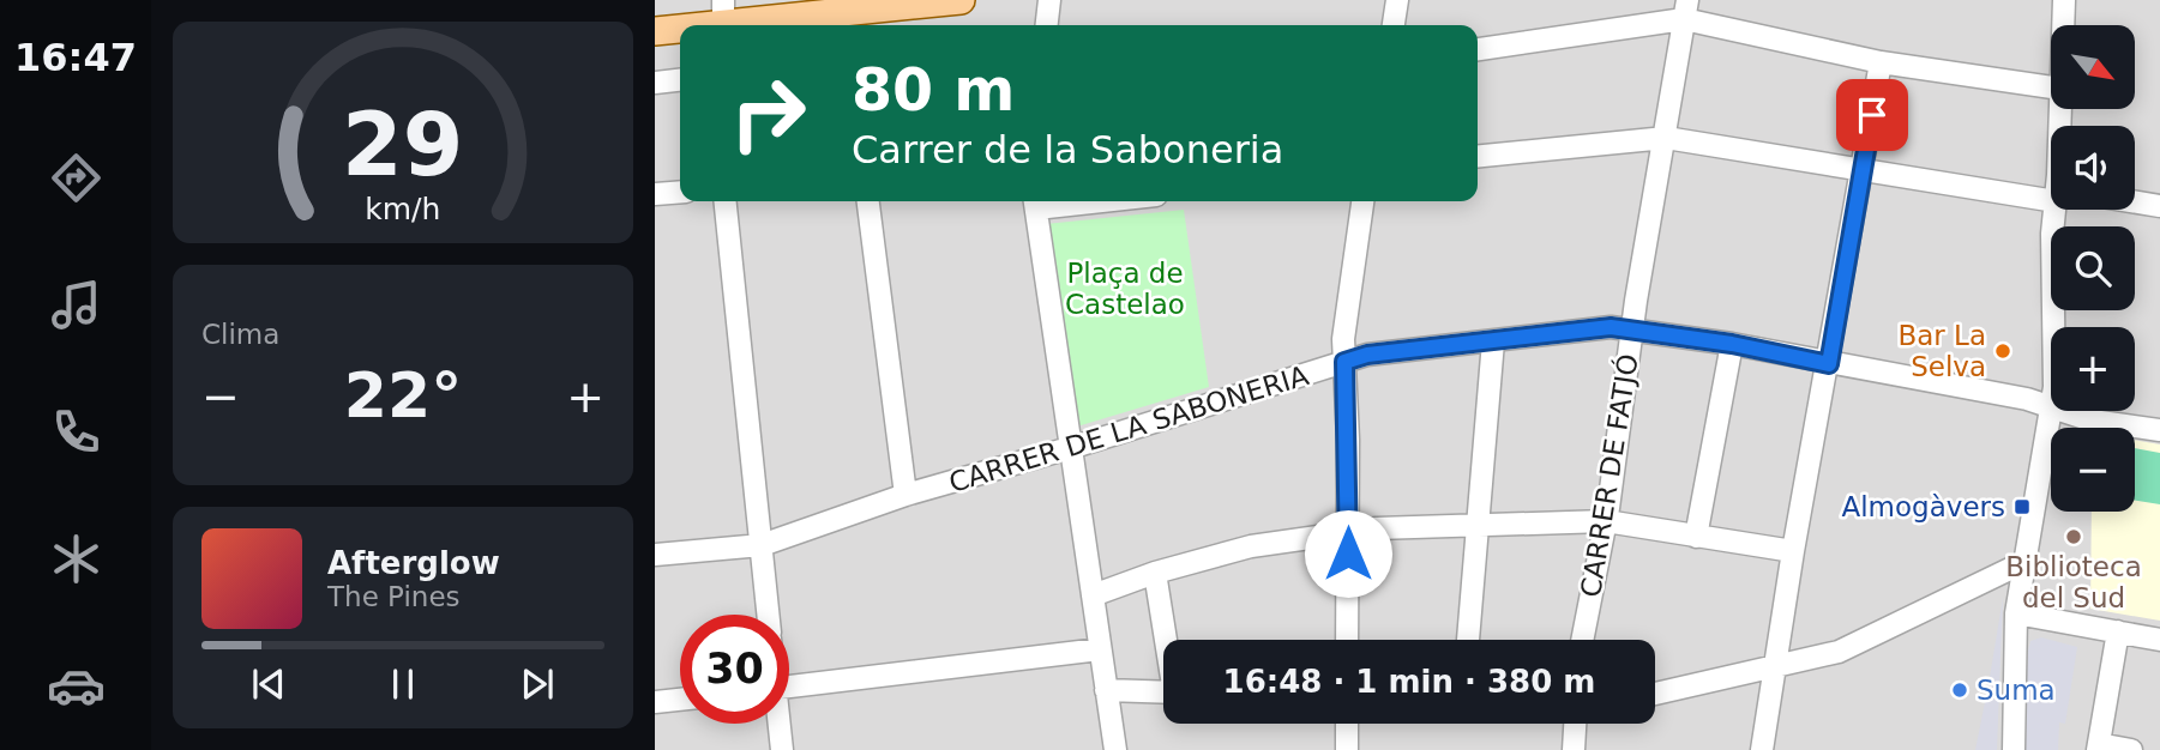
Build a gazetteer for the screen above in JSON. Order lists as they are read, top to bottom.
{
  "streets": {
    "street": ["CARRER DE LA SABONERIA", "CARRER DE FATJÓ"]
  },
  "crossings": [
    ["CARRER DE LA SABONERIA", "CARRER DE FATJÓ"]
  ],
  "parks": ["Plaça de Castelao"],
  "places": {
    "other": ["Bar La Selva", "Biblioteca del Sud", "Suma"],
    "transit": ["Almogàvers"]
  },
  "north": "bottom right",
  "page": {
    "tabs": "16:47",
    "map_buttons": ["+", "−"],
    "turn": ["80 m", "Carrer de la Saboneria"],
    "tile": "Clima",
    "heat": ["−", "22°", "+"],
    "song": ["Afterglow", "The Pines"],
    "limit": "30",
    "trip": "16:48 · 1 min · 380 m",
    "gauge": ["29", "km/h"]
  }
}
